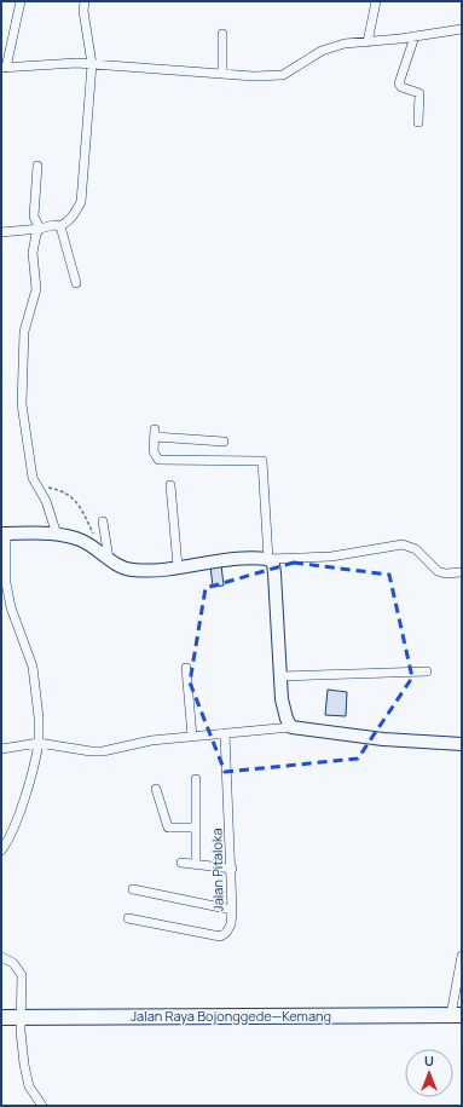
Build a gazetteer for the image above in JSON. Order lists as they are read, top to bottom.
{
  "streets": {
    "highway": ["Jalan Raya Bojonggede—Kemang"],
    "street": ["Jalan Pitaloka"]
  },
  "north": "top"
}
